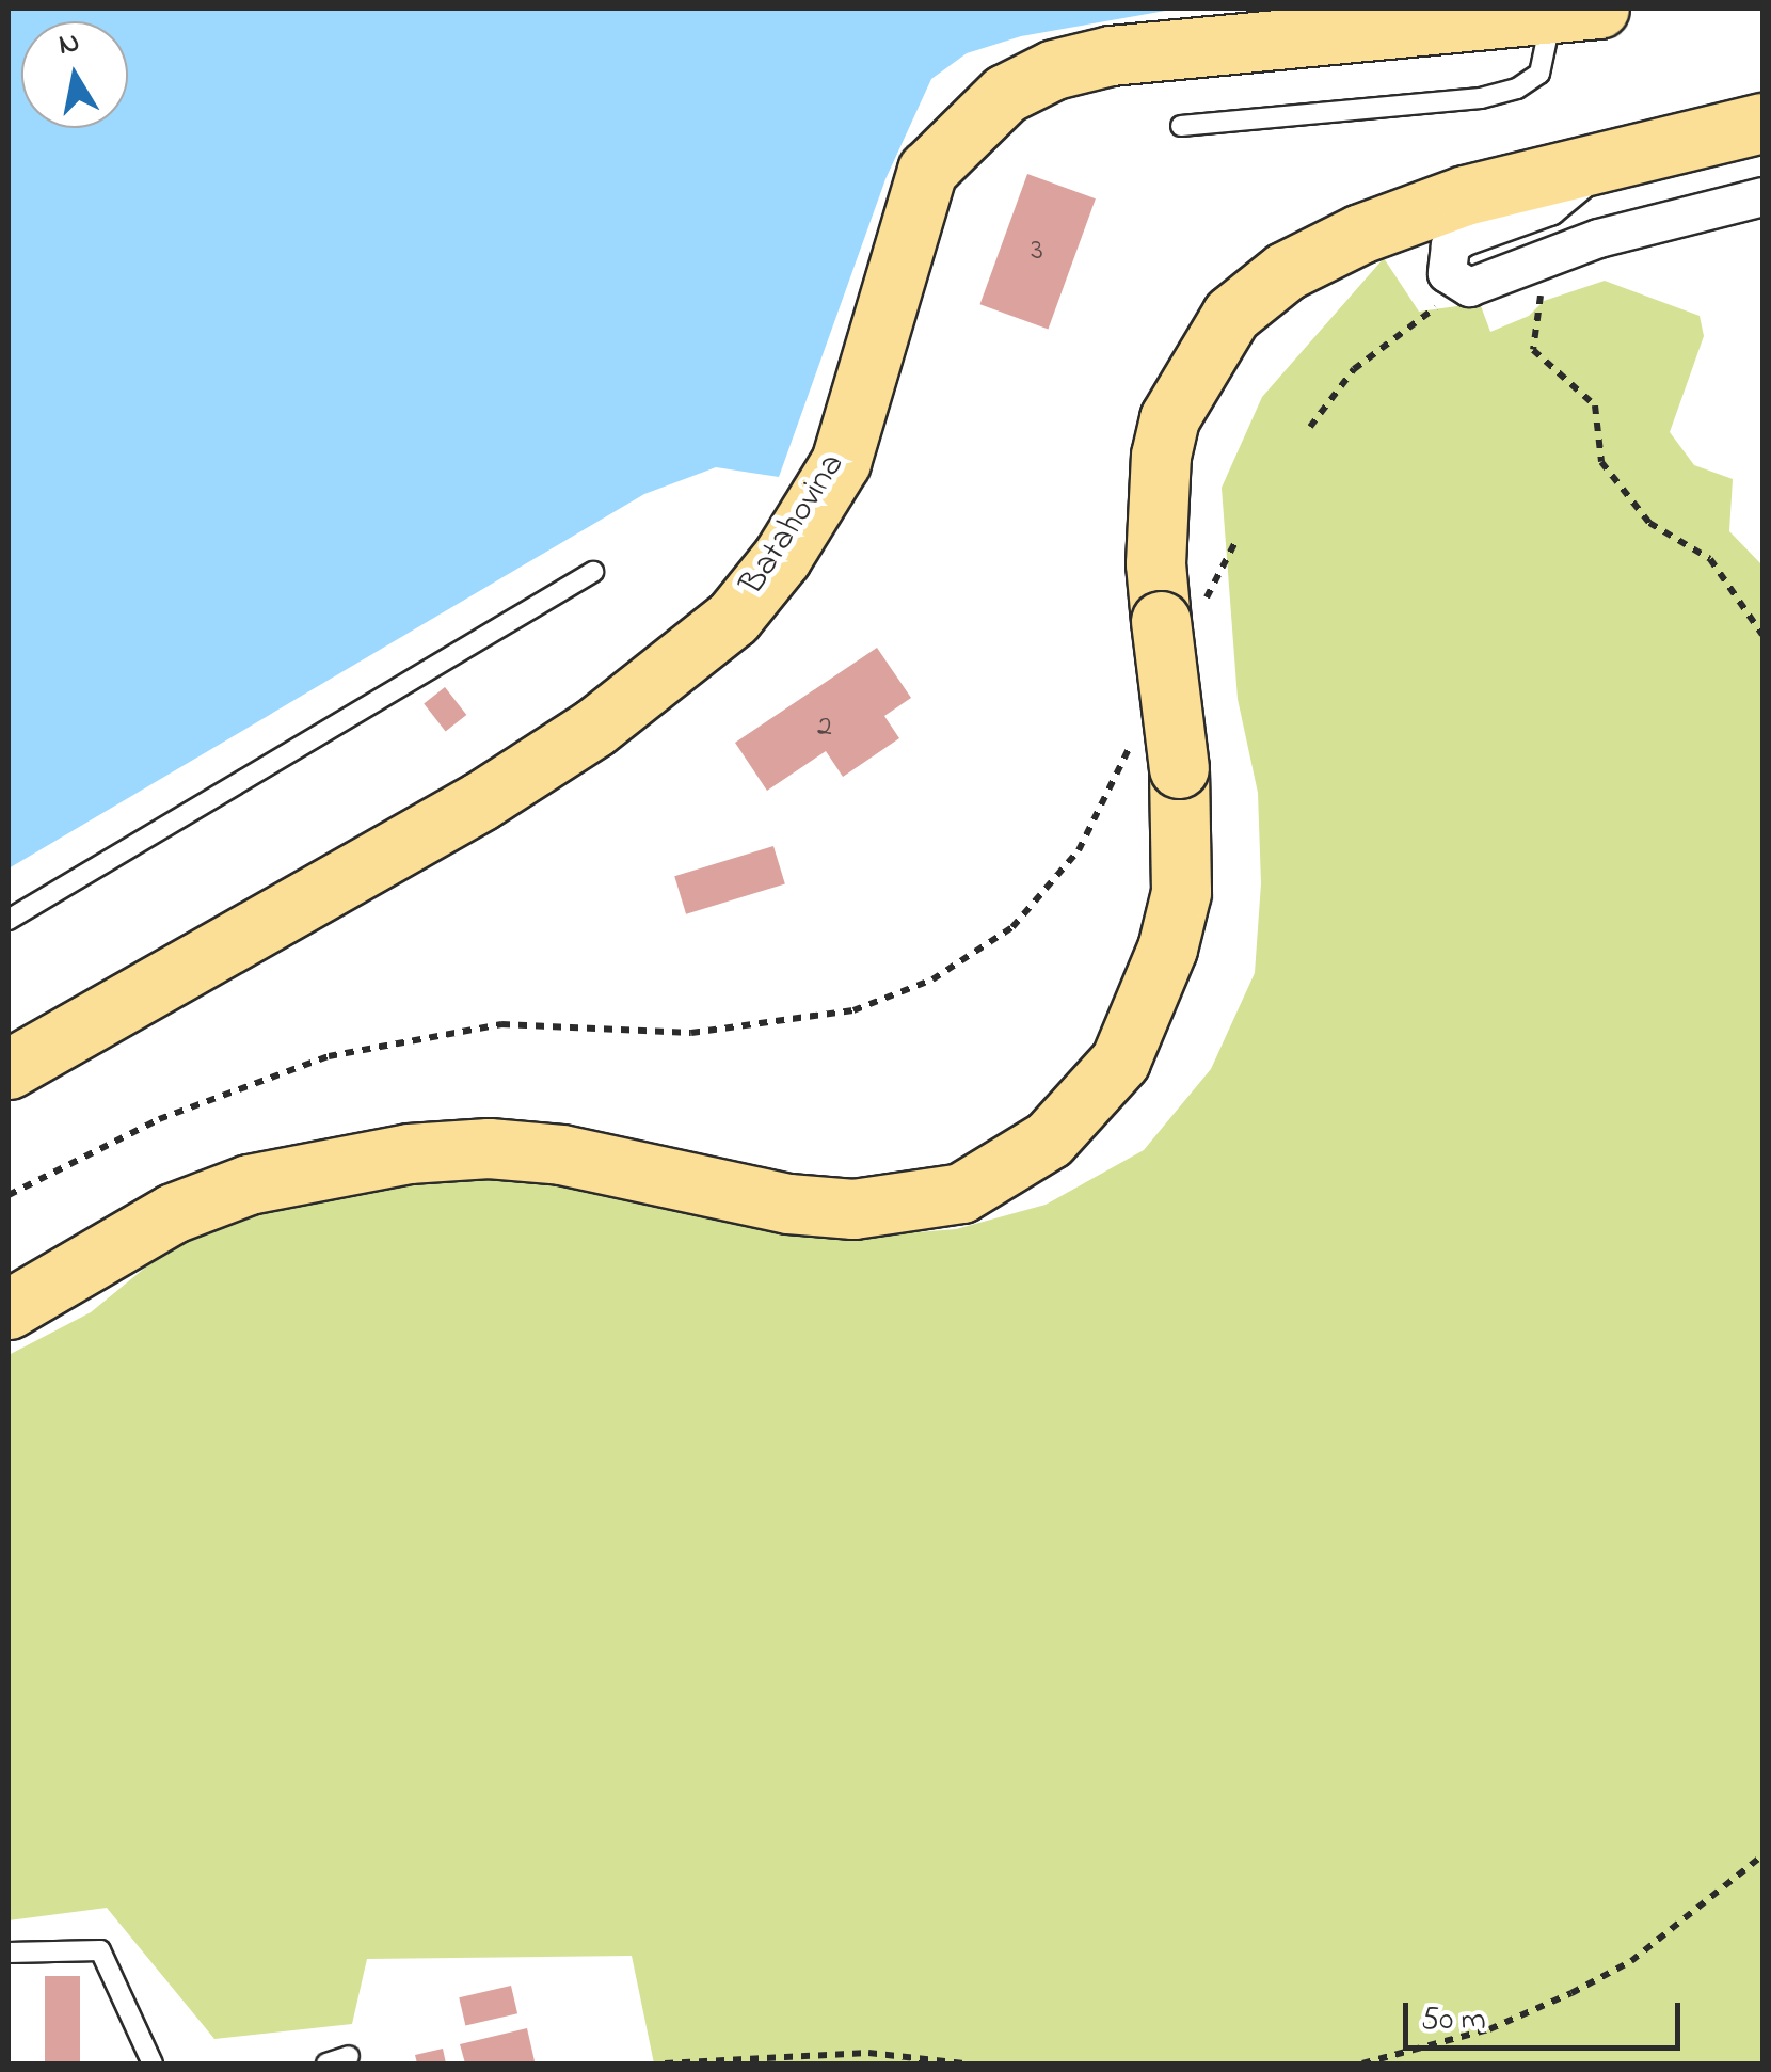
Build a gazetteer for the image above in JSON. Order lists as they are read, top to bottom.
{
  "streets": {
    "main road": ["Batahovina"]
  },
  "house_numbers": ["3", "2"],
  "scale_bar": "50 m",
  "north": "top"
}
